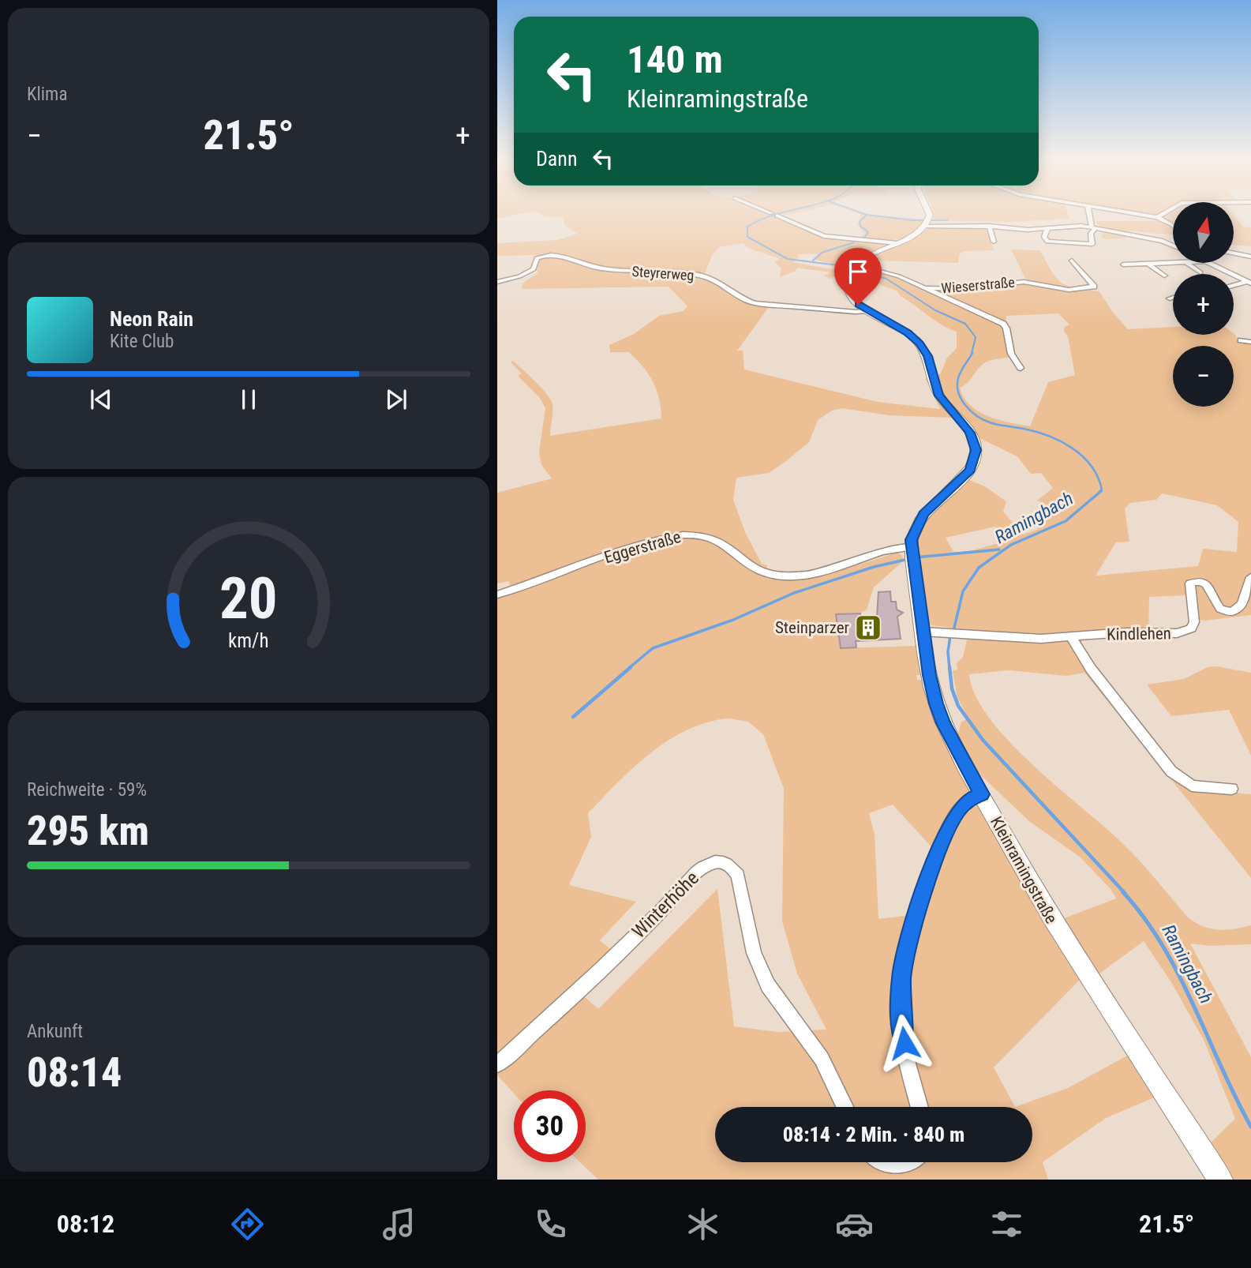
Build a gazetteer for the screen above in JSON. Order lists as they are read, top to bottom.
{
  "streets": {
    "main road": ["Kleinramingstraße"],
    "street": [
      "Steyrerweg",
      "Wieserstraße",
      "Eggerstraße",
      "Kindlehen",
      "Winterhöhe"
    ]
  },
  "crossings": [
    ["Steyrerweg", "Kleinramingstraße"],
    ["Wieserstraße", "Kleinramingstraße"],
    ["Eggerstraße", "Kleinramingstraße"],
    ["Kindlehen", "Kleinramingstraße"]
  ],
  "water": ["Ramingbach"],
  "places": {
    "building": ["Steinparzer"]
  },
  "north": "top",
  "page": {
    "tile": [
      "Klima",
      ["Reichweite · 59%", "295 km"],
      ["Ankunft", "08:14"]
    ],
    "turn": ["140 m", "Kleinramingstraße"],
    "heat": ["−", "21.5°", "+"],
    "then": "Dann",
    "map_buttons": ["+", "−"],
    "song": ["Neon Rain", "Kite Club"],
    "limit": "30",
    "trip": "08:14 · 2 Min. · 840 m",
    "tabs": ["08:12", "21.5°"],
    "gauge": ["20", "km/h"]
  }
}
